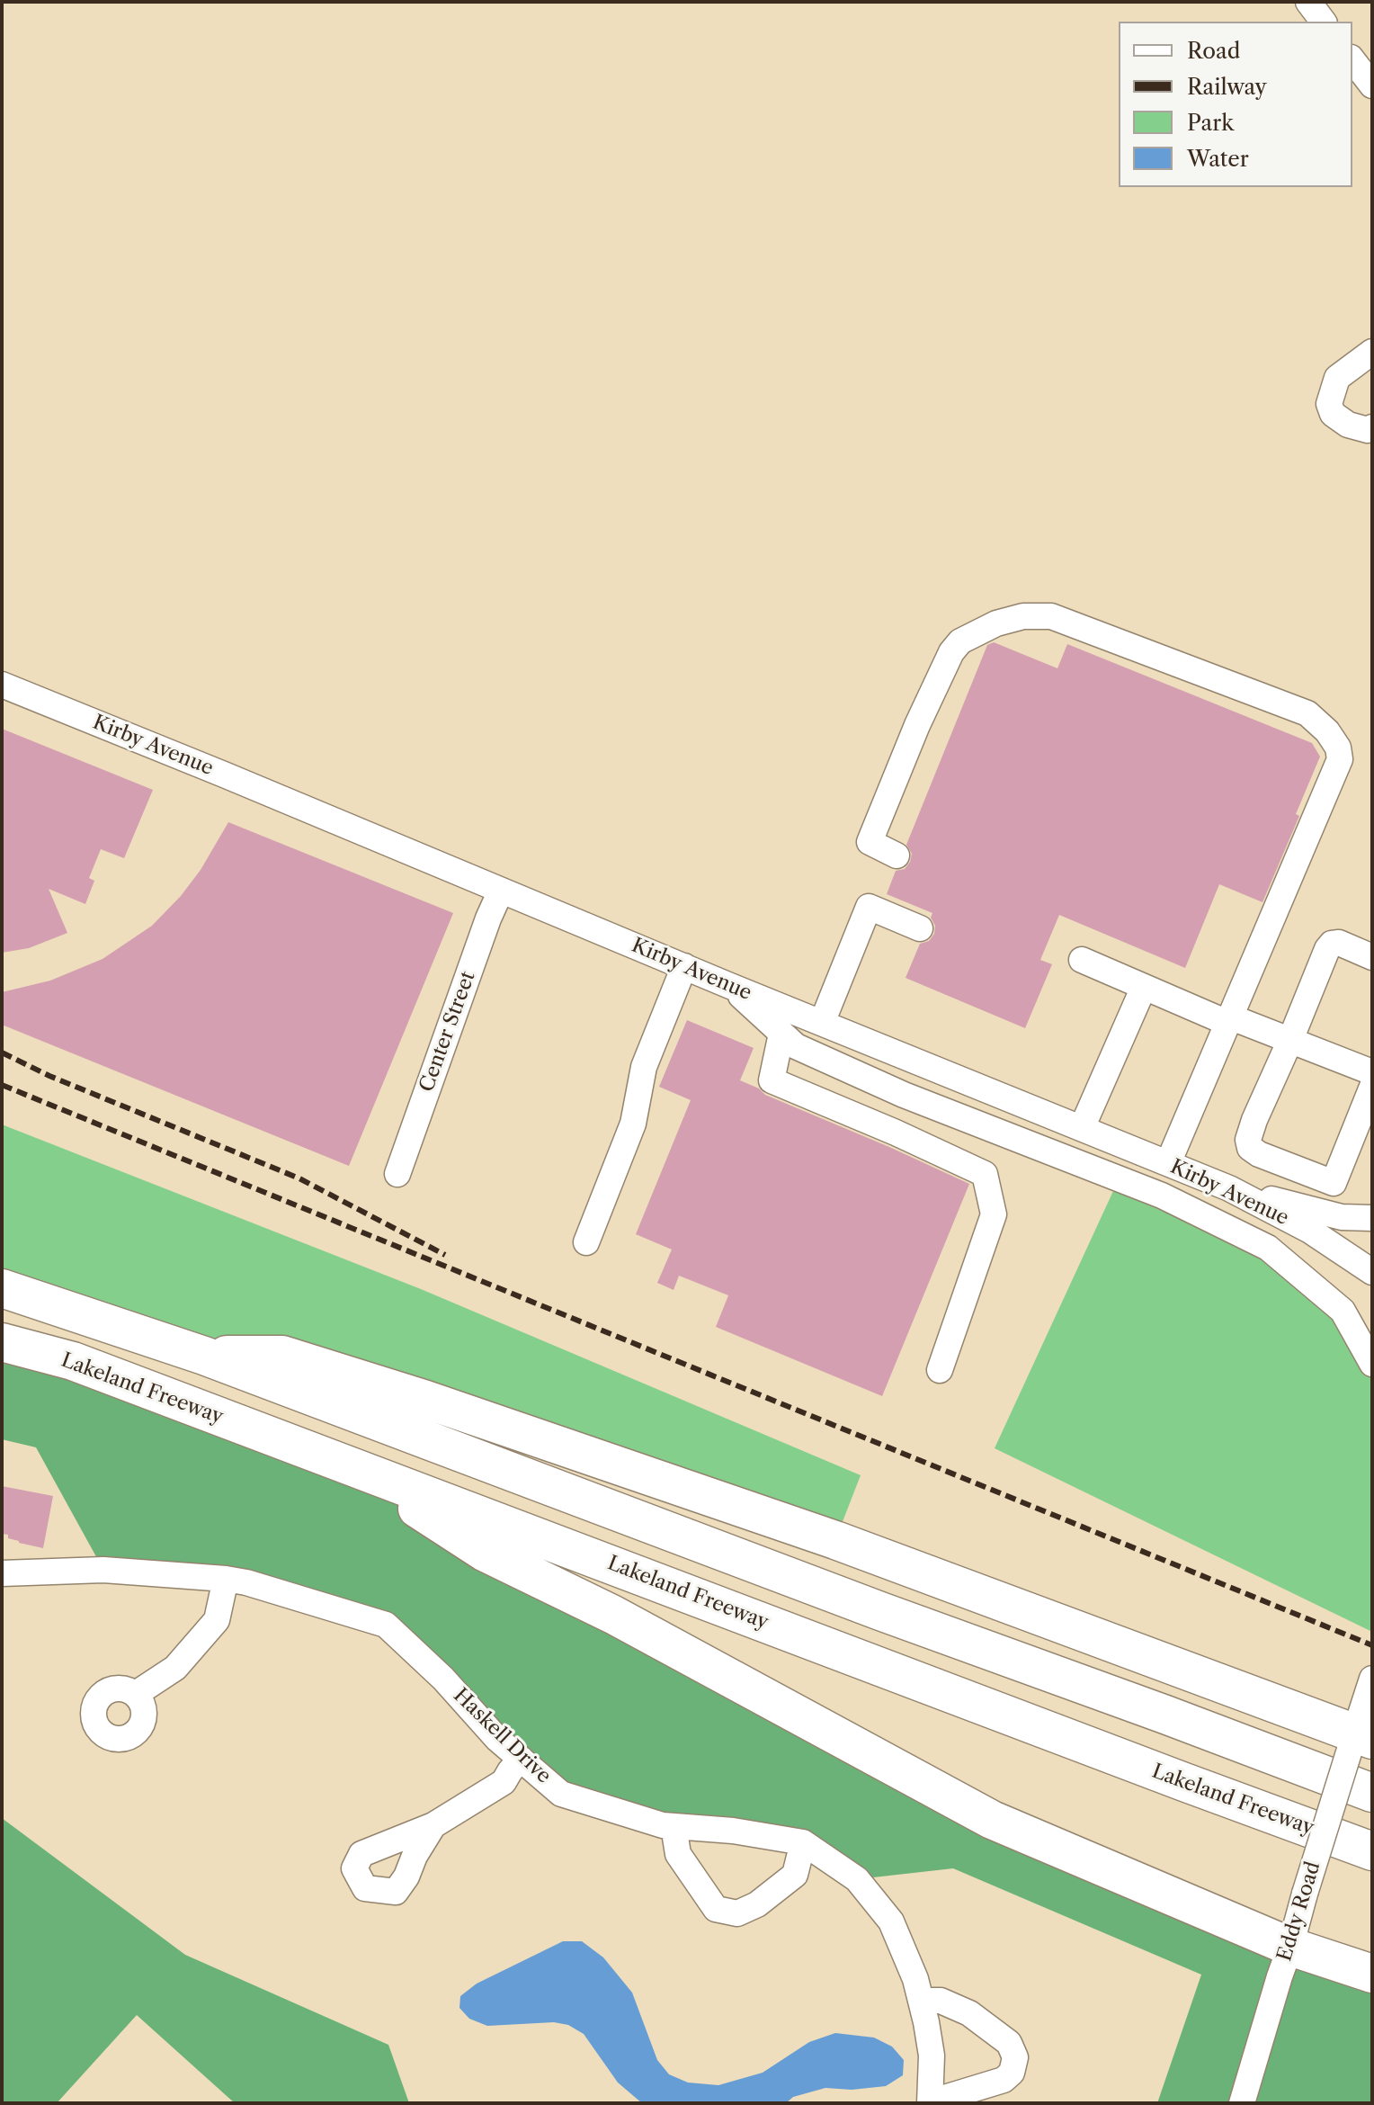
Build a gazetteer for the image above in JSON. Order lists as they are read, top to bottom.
{
  "streets": {
    "highway": ["Lakeland Freeway"],
    "street": [
      "Kirby Avenue",
      "Center Street",
      "Haskell Drive",
      "Eddy Road"
    ]
  },
  "crossings": [
    ["Kirby Avenue", "Center Street"]
  ],
  "legend": [
    "Road",
    "Railway",
    "Park",
    "Water"
  ]
}
